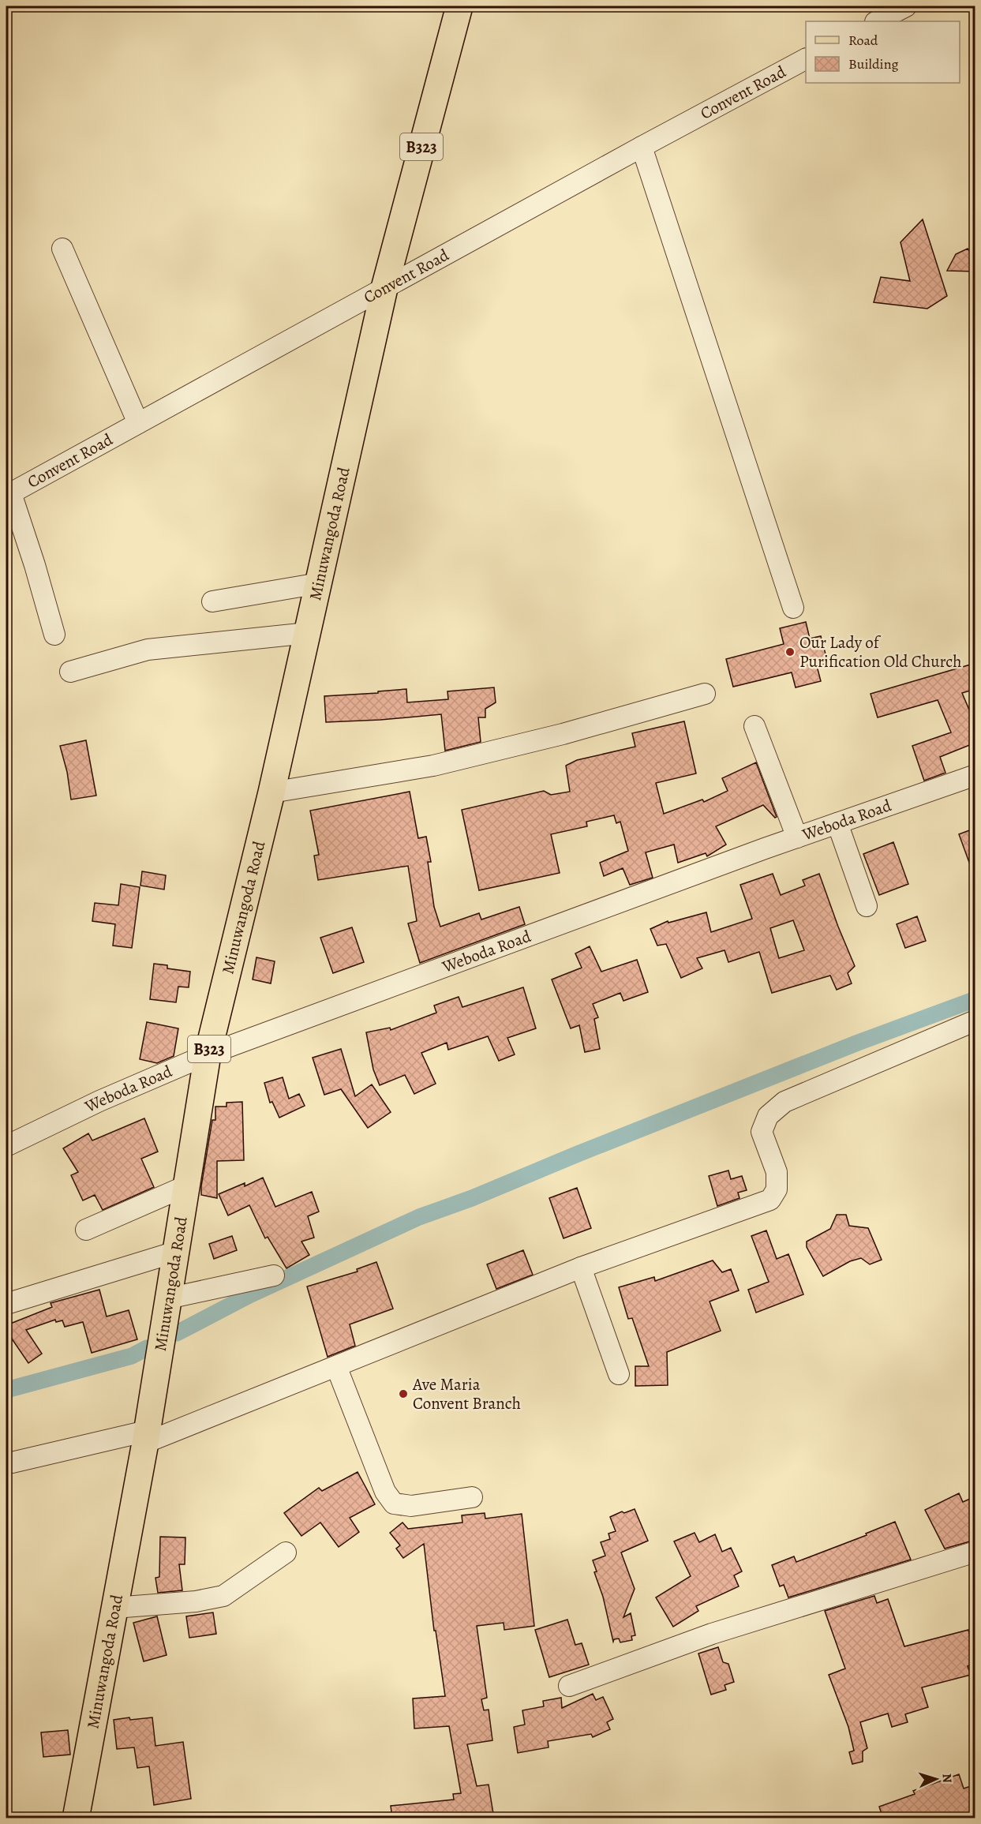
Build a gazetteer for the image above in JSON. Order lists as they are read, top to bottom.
{
  "streets": {
    "main road": ["B323", "Minuwangoda Road"],
    "street": ["Convent Road", "Weboda Road"]
  },
  "crossings": [
    ["Convent Road", "Minuwangoda Road"],
    ["Minuwangoda Road", "Weboda Road"]
  ],
  "places": ["Our Lady of Purification Old Church", "Ave Maria Convent Branch"],
  "legend": ["Road", "Building"],
  "north": "right"
}
